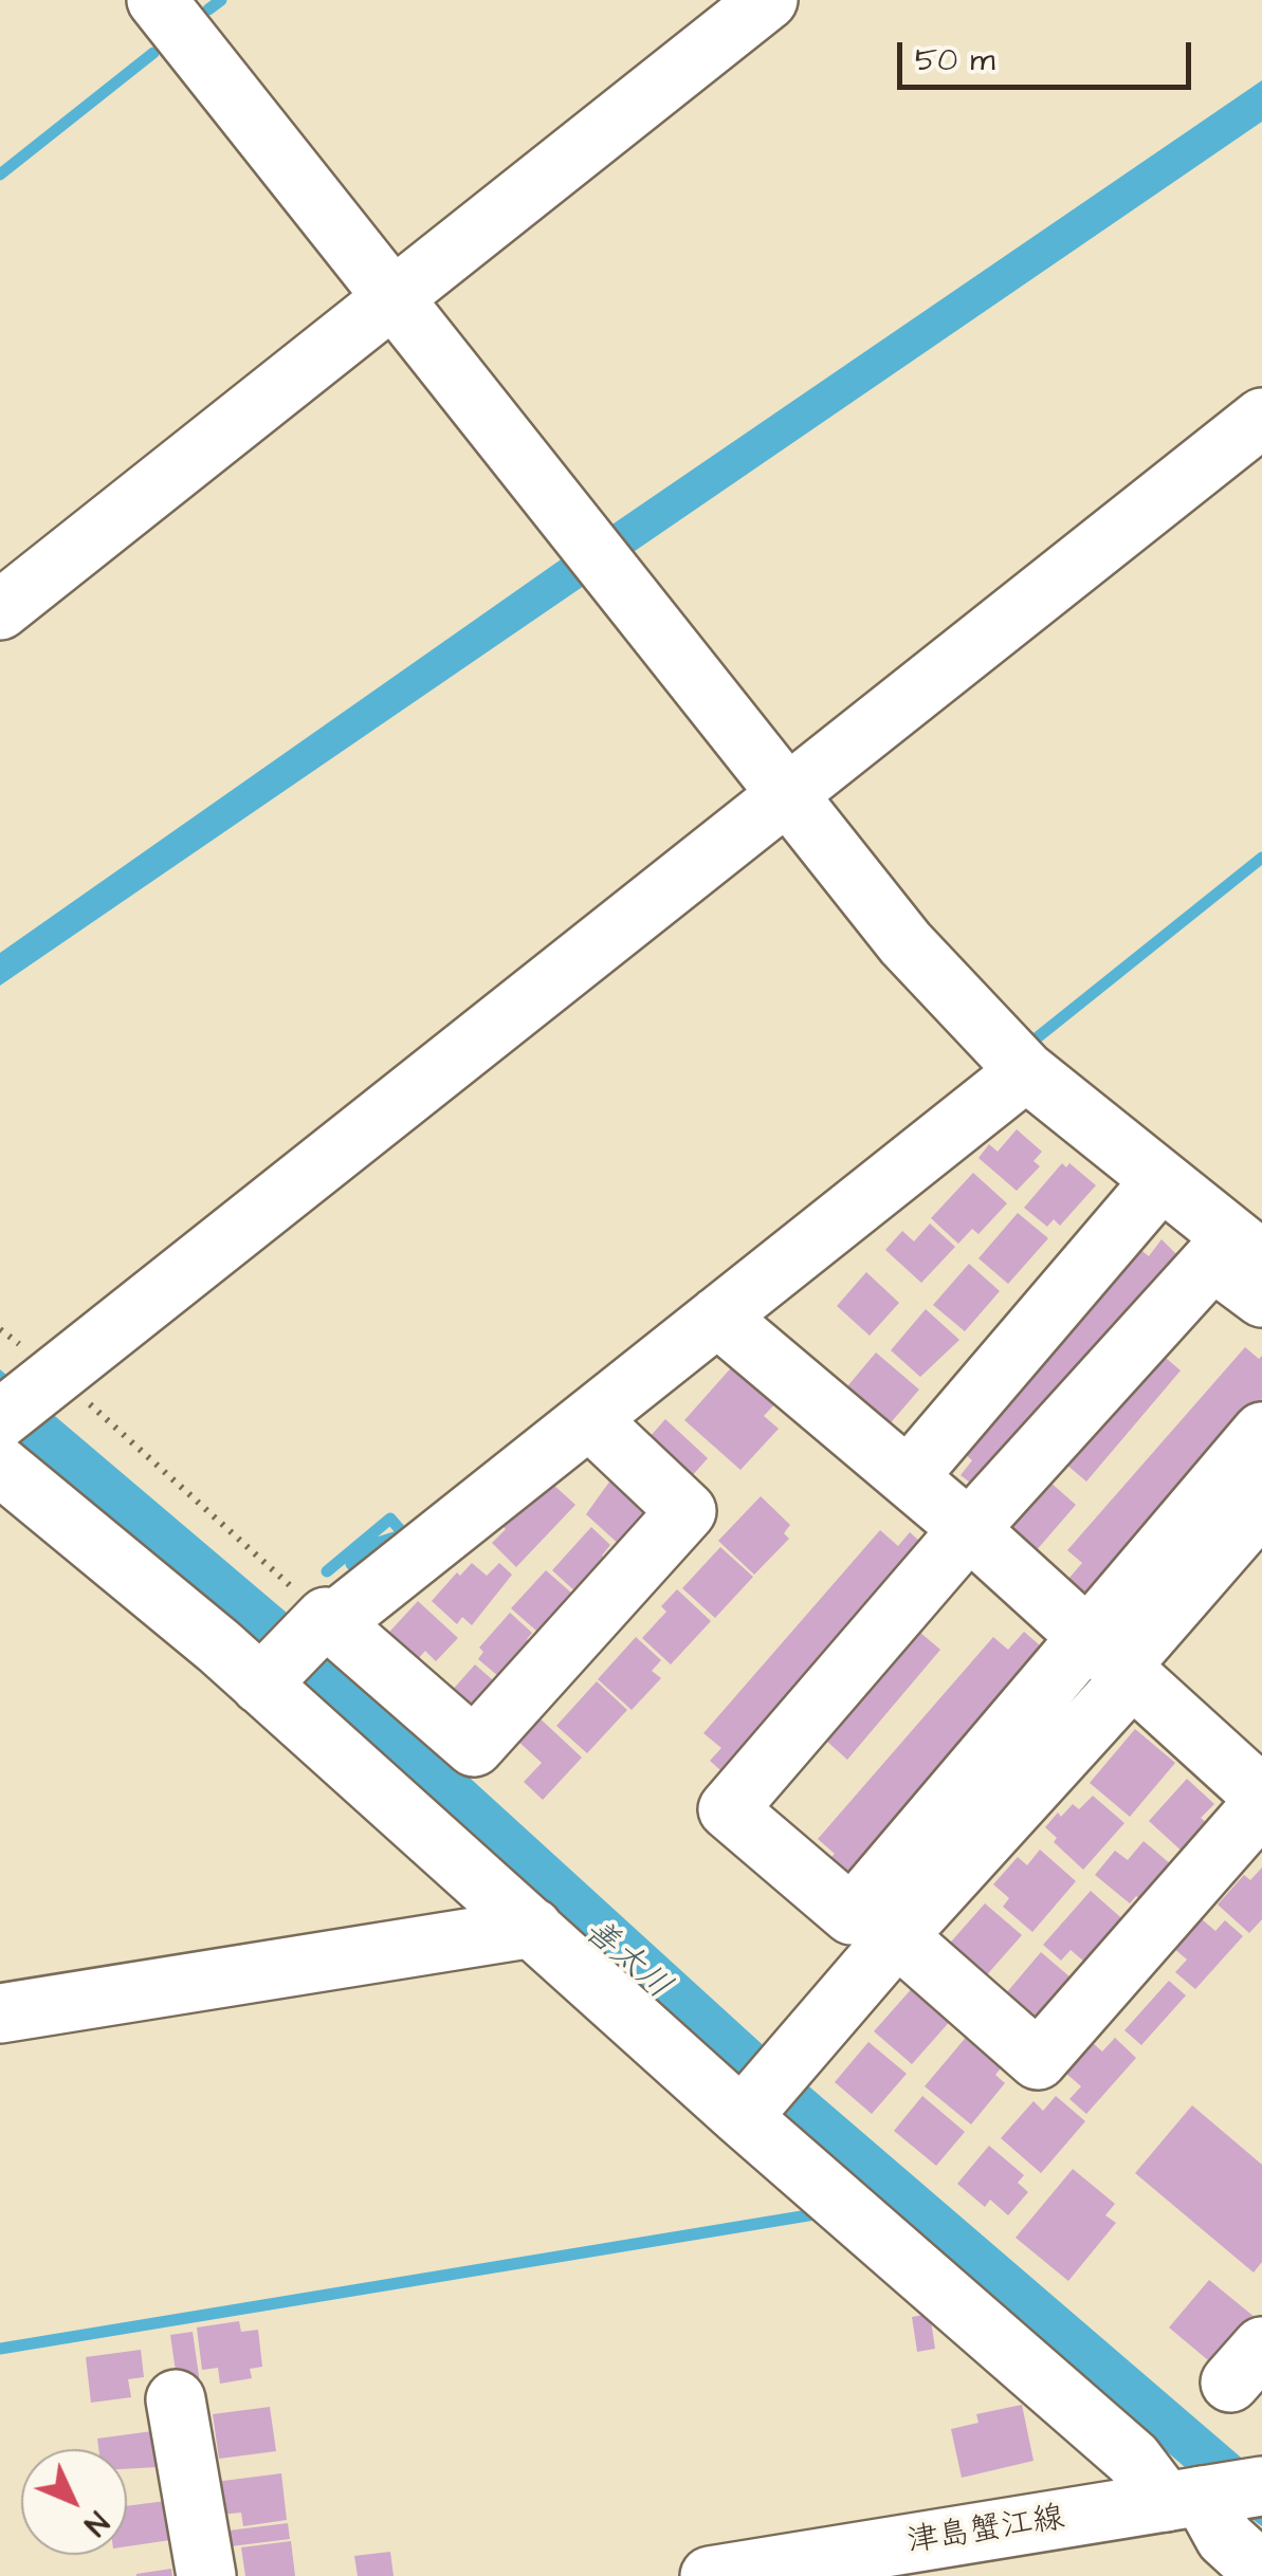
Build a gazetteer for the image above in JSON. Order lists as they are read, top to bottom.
{
  "streets": {
    "street": ["津島蟹江線"]
  },
  "water": ["善太川"],
  "scale_bar": "50 m",
  "north": "bottom right"
}
